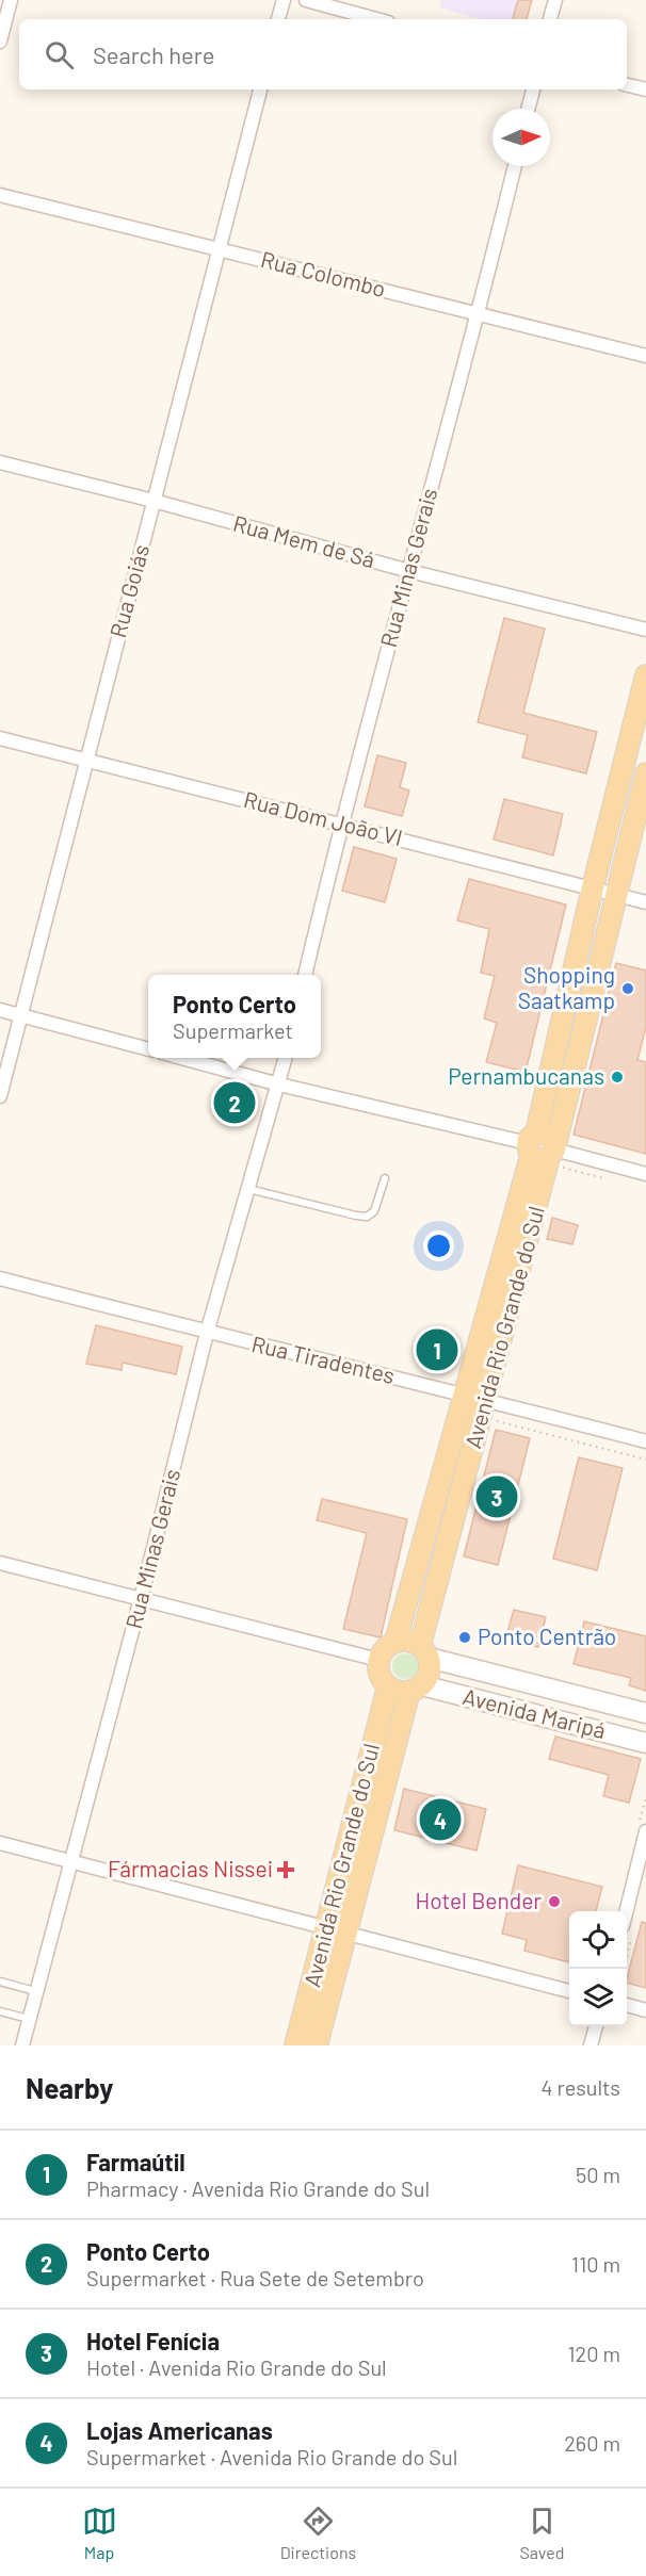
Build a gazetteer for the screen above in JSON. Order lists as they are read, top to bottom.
{
  "streets": {
    "main road": ["Avenida Rio Grande do Sul", "Avenida Maripá"],
    "street": [
      "Rua Colombo",
      "Rua Mem de Sá",
      "Rua Minas Gerais",
      "Rua Goiás",
      "Rua Dom João VI",
      "Rua Tiradentes"
    ]
  },
  "crossings": [
    ["Rua Colombo", "Rua Minas Gerais"],
    ["Rua Colombo", "Rua Goiás"],
    ["Rua Mem de Sá", "Rua Minas Gerais"],
    ["Rua Mem de Sá", "Rua Goiás"],
    ["Rua Minas Gerais", "Rua Dom João VI"],
    ["Rua Minas Gerais", "Rua Tiradentes"],
    ["Rua Goiás", "Rua Dom João VI"],
    ["Rua Dom João VI", "Avenida Rio Grande do Sul"],
    ["Avenida Rio Grande do Sul", "Rua Tiradentes"],
    ["Avenida Rio Grande do Sul", "Avenida Maripá"]
  ],
  "places": {
    "other": [
      "Shopping Saatkamp",
      "Pernambucanas",
      "Ponto Centrão",
      "Hotel Bender"
    ],
    "health": ["Fármacias Nissei"]
  },
  "north": "right",
  "page": {
    "search": "Search here",
    "popup": ["Ponto Certo", "Supermarket"],
    "pins": [
      "2",
      "1",
      "3",
      "4"
    ],
    "heading": ["Nearby", "4 results"],
    "list": [
      {
        "mark": "1",
        "name": "Farmaútil",
        "note": "Pharmacy · Avenida Rio Grande do Sul",
        "value": "50 m"
      },
      {
        "mark": "2",
        "name": "Ponto Certo",
        "note": "Supermarket · Rua Sete de Setembro",
        "value": "110 m"
      },
      {
        "mark": "3",
        "name": "Hotel Fenícia",
        "note": "Hotel · Avenida Rio Grande do Sul",
        "value": "120 m"
      },
      {
        "mark": "4",
        "name": "Lojas Americanas",
        "note": "Supermarket · Avenida Rio Grande do Sul",
        "value": "260 m"
      }
    ],
    "nav": ["Map", "Directions", "Saved"]
  }
}
